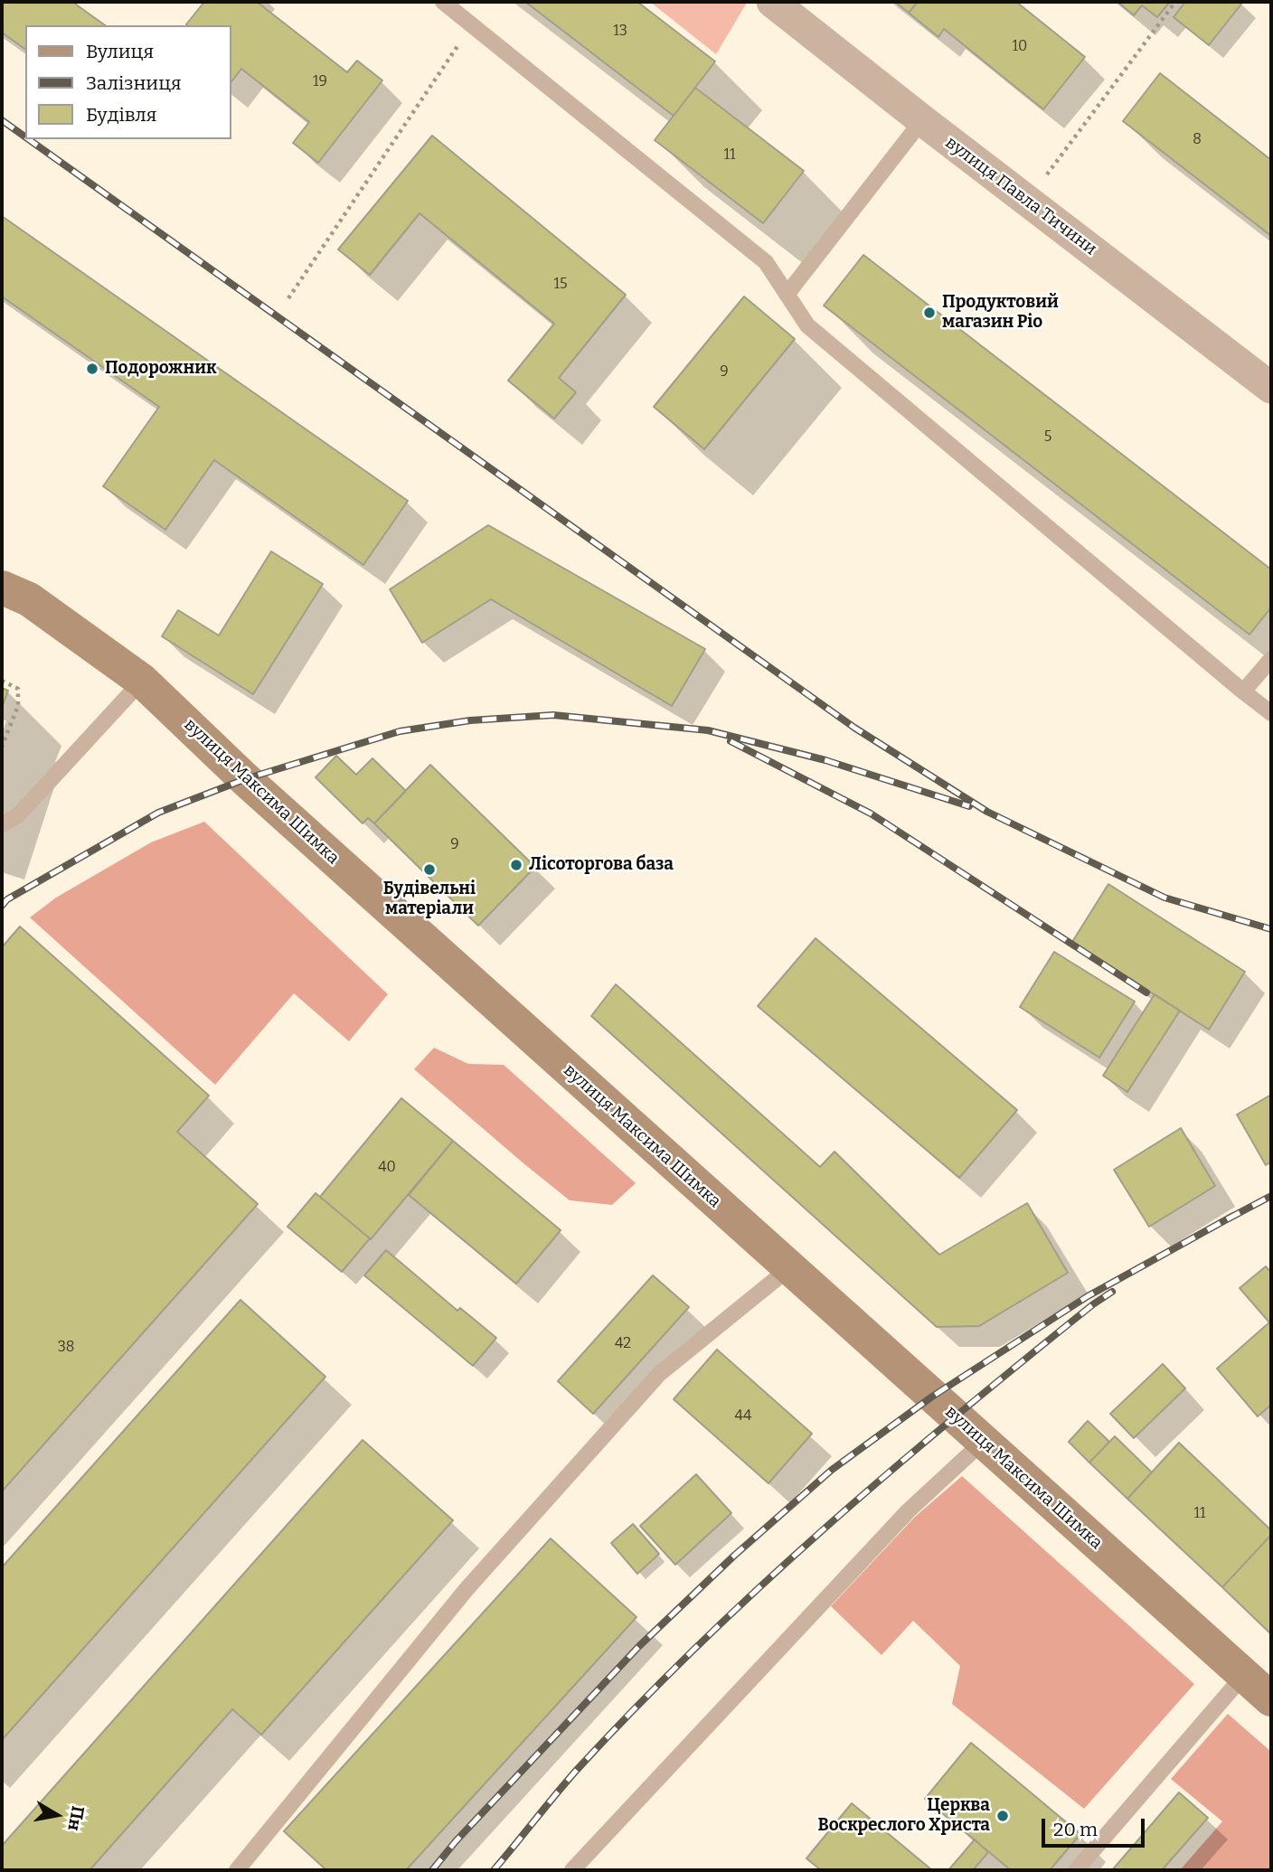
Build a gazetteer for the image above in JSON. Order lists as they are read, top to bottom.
{
  "streets": {
    "main road": ["вулиця Максима Шимка"],
    "street": ["вулиця Павла Тичини"]
  },
  "places": [
    "Продуктовий магазин Ріо",
    "Подорожник",
    "Лісоторгова база",
    "Будівельні матеріали",
    "Церква Воскреслого Христа"
  ],
  "house_numbers": [
    "13",
    "10",
    "19",
    "8",
    "11",
    "15",
    "9",
    "5",
    "9",
    "40",
    "42",
    "38",
    "44",
    "11"
  ],
  "legend": ["Вулиця", "Залізниця", "Будівля"],
  "scale_bar": "20 m",
  "north": "right"
}
